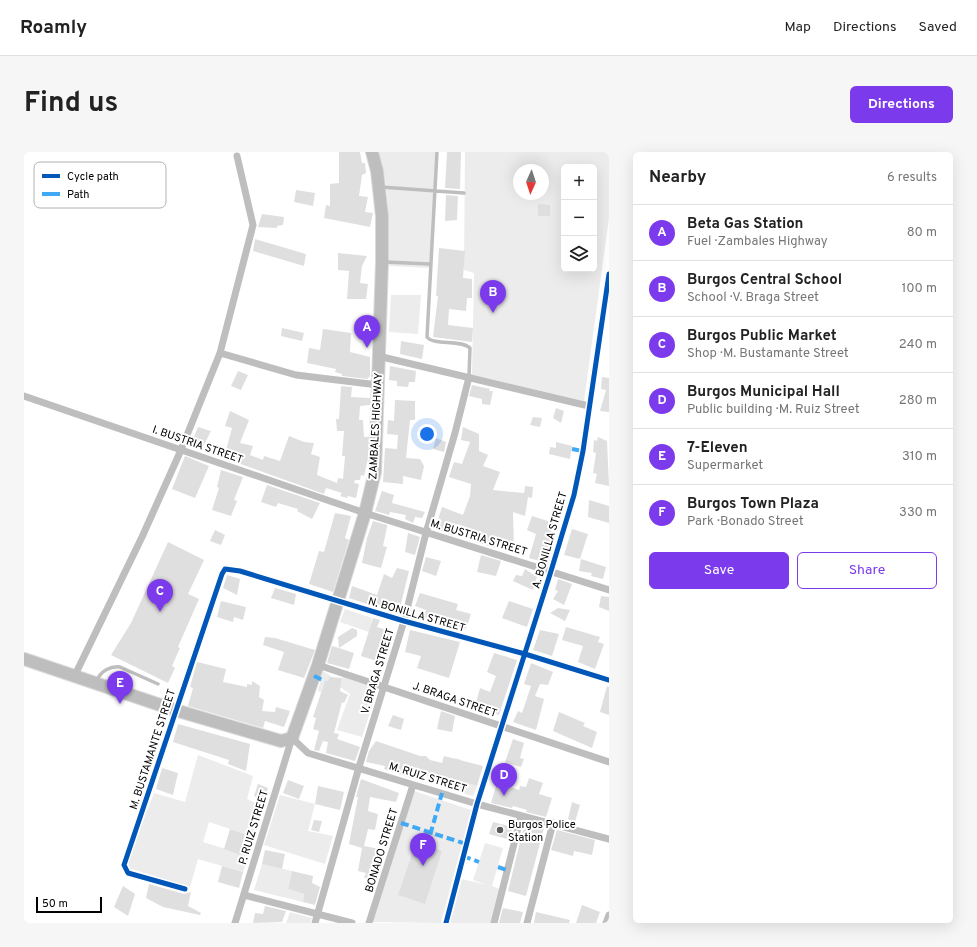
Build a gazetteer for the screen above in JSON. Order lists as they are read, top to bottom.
{
  "streets": {
    "main road": ["ZAMBALES HIGHWAY"],
    "street": [
      "I. BUSTRIA STREET",
      "M. BUSTRIA STREET",
      "A. BONILLA STREET",
      "N. BONILLA STREET",
      "V. BRAGA STREET",
      "J. BRAGA STREET",
      "M. BUSTAMANTE STREET",
      "M. RUIZ STREET",
      "P. RUIZ STREET",
      "BONADO STREET"
    ]
  },
  "crossings": [
    ["ZAMBALES HIGHWAY", "I. BUSTRIA STREET"],
    ["ZAMBALES HIGHWAY", "M. BUSTRIA STREET"],
    ["ZAMBALES HIGHWAY", "N. BONILLA STREET"],
    ["ZAMBALES HIGHWAY", "J. BRAGA STREET"],
    ["ZAMBALES HIGHWAY", "M. RUIZ STREET"],
    ["ZAMBALES HIGHWAY", "P. RUIZ STREET"],
    ["I. BUSTRIA STREET", "M. BUSTRIA STREET"],
    ["M. BUSTRIA STREET", "A. BONILLA STREET"],
    ["M. BUSTRIA STREET", "V. BRAGA STREET"],
    ["A. BONILLA STREET", "N. BONILLA STREET"],
    ["A. BONILLA STREET", "J. BRAGA STREET"],
    ["A. BONILLA STREET", "M. RUIZ STREET"],
    ["N. BONILLA STREET", "V. BRAGA STREET"],
    ["N. BONILLA STREET", "M. BUSTAMANTE STREET"],
    ["V. BRAGA STREET", "J. BRAGA STREET"],
    ["V. BRAGA STREET", "M. RUIZ STREET"],
    ["M. RUIZ STREET", "P. RUIZ STREET"],
    ["M. RUIZ STREET", "BONADO STREET"]
  ],
  "places": ["Burgos Police Station"],
  "legend": ["Cycle path", "Path"],
  "scale_bar": "50 m",
  "north": "bottom",
  "page": {
    "header": "Roamly",
    "nav": ["Map", "Directions", "Saved"],
    "title": "Find us",
    "buttons": [
      "Directions",
      ["Save", "Share"]
    ],
    "heading": ["Nearby", "6 results"],
    "map_buttons": ["+", "−"],
    "list": [
      {
        "mark": "A",
        "name": "Beta Gas Station",
        "note": "Fuel · Zambales Highway",
        "value": "80 m"
      },
      {
        "mark": "B",
        "name": "Burgos Central School",
        "note": "School · V. Braga Street",
        "value": "100 m"
      },
      {
        "mark": "C",
        "name": "Burgos Public Market",
        "note": "Shop · M. Bustamante Street",
        "value": "240 m"
      },
      {
        "mark": "D",
        "name": "Burgos Municipal Hall",
        "note": "Public building · M. Ruiz Street",
        "value": "280 m"
      },
      {
        "mark": "E",
        "name": "7-Eleven",
        "note": "Supermarket",
        "value": "310 m"
      },
      {
        "mark": "F",
        "name": "Burgos Town Plaza",
        "note": "Park · Bonado Street",
        "value": "330 m"
      }
    ],
    "pins": [
      "B",
      "A",
      "C",
      "E",
      "D",
      "F"
    ],
    "scale": "50 m"
  }
}
